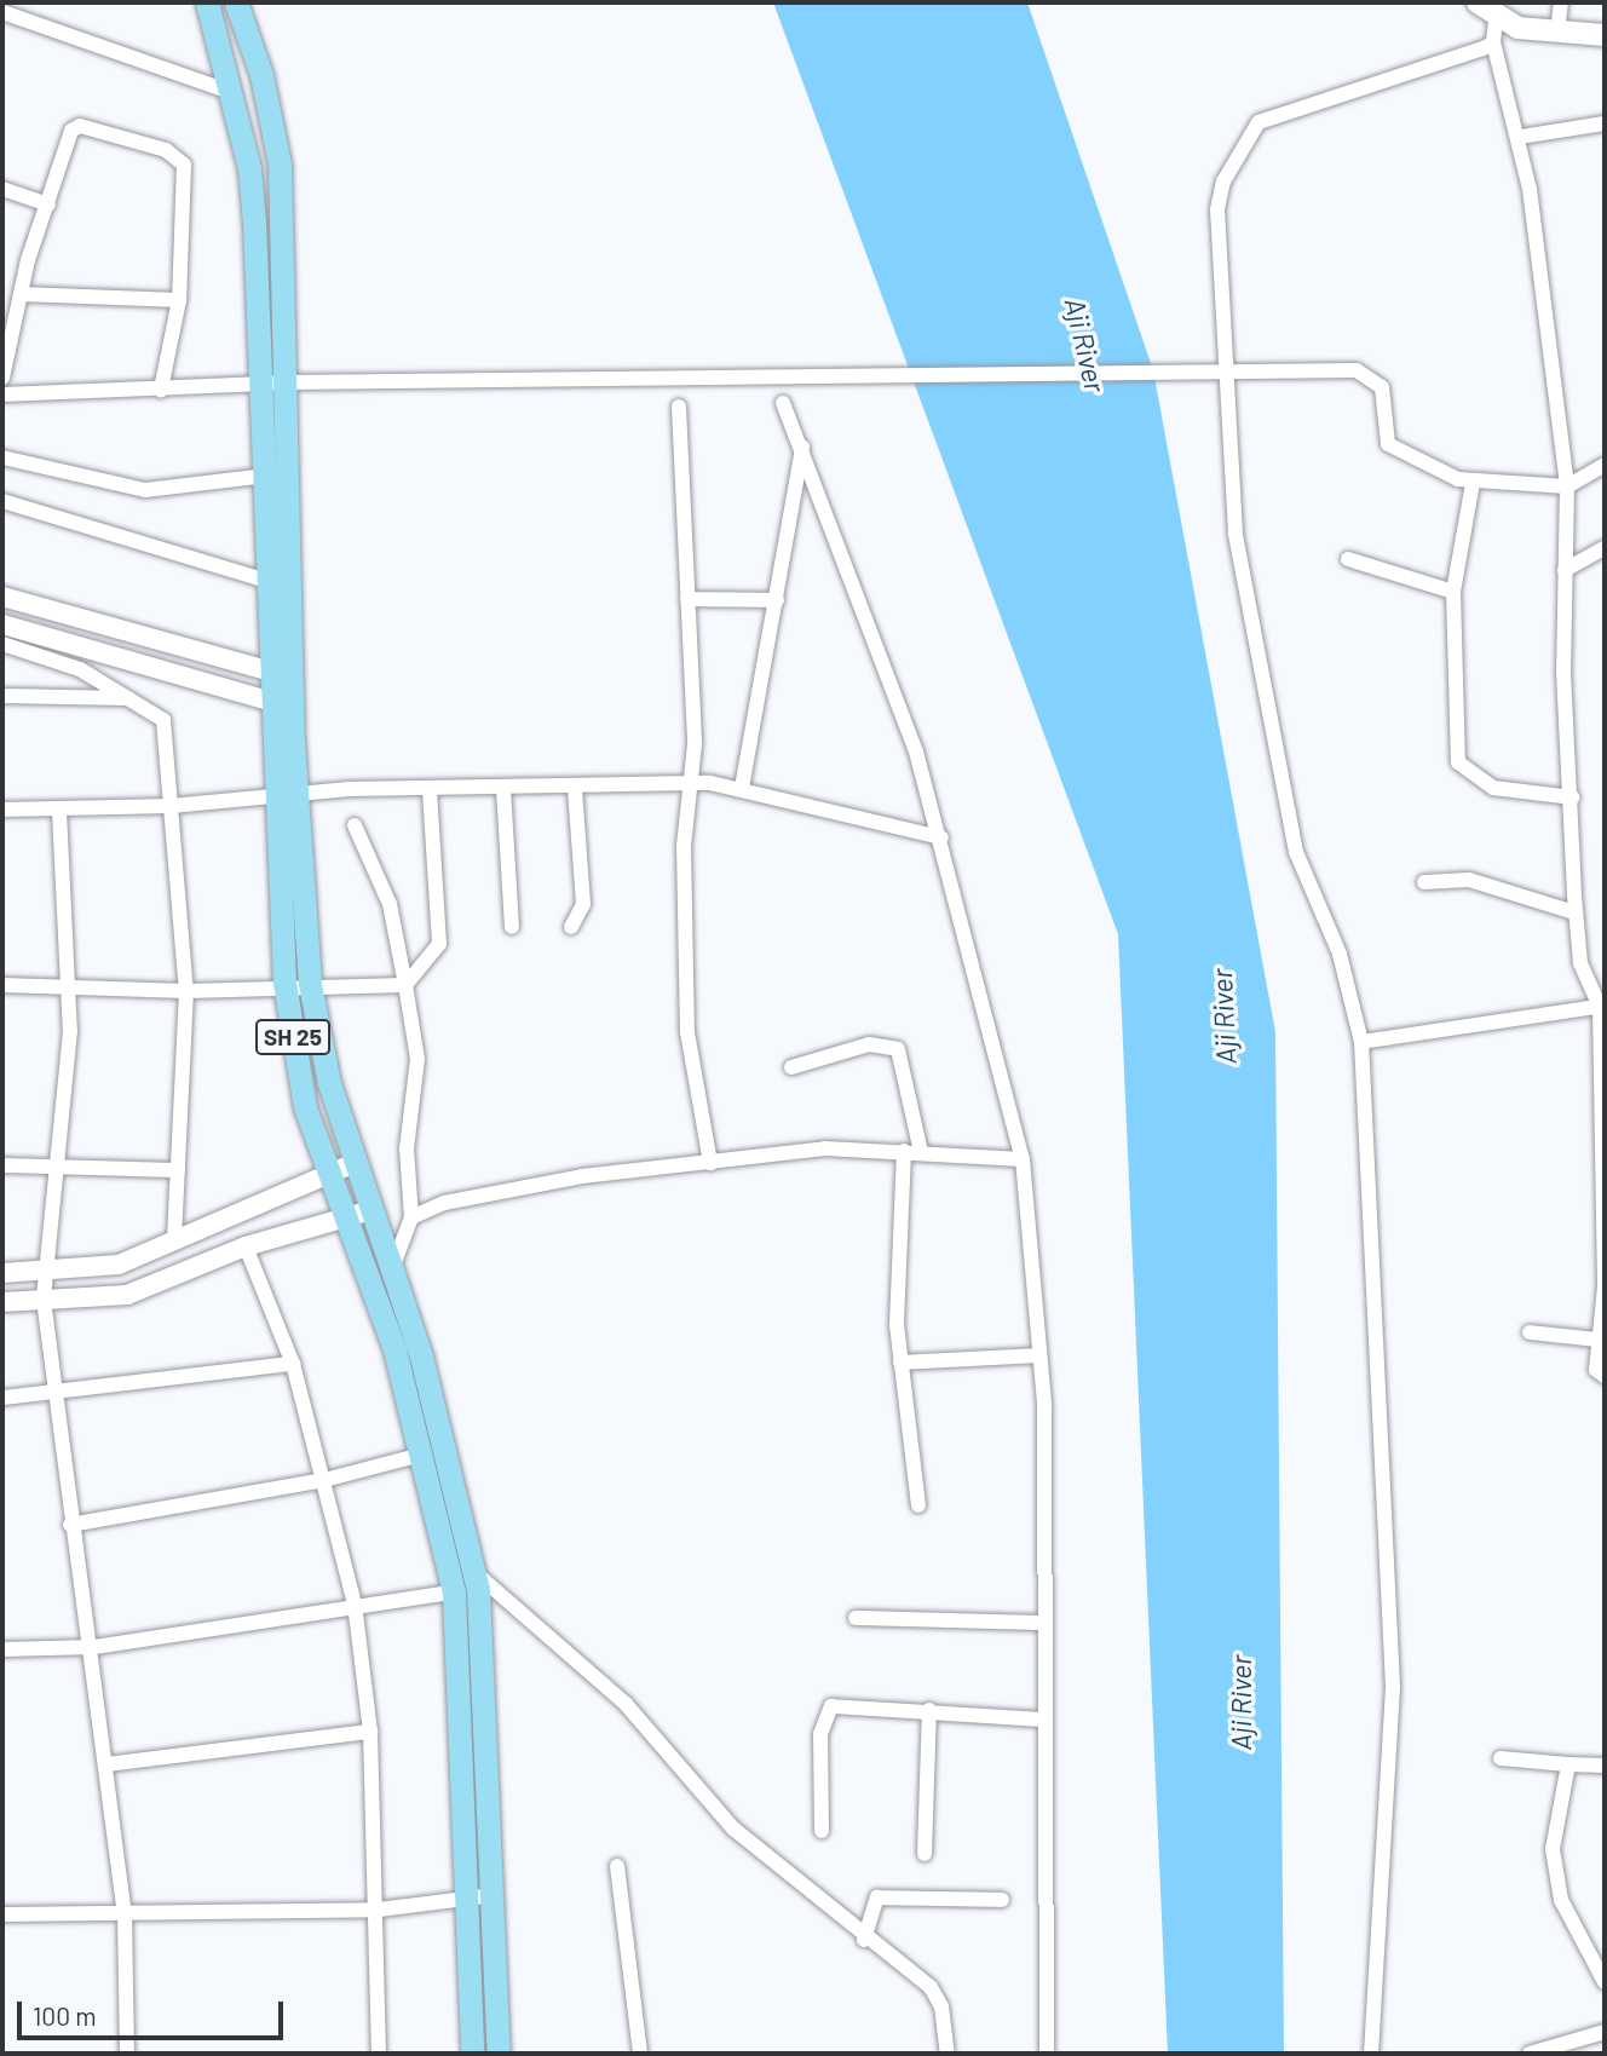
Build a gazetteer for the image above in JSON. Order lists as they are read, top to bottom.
{
  "streets": {
    "main road": ["SH 25"]
  },
  "water": ["Aji River"],
  "scale_bar": "100 m"
}
